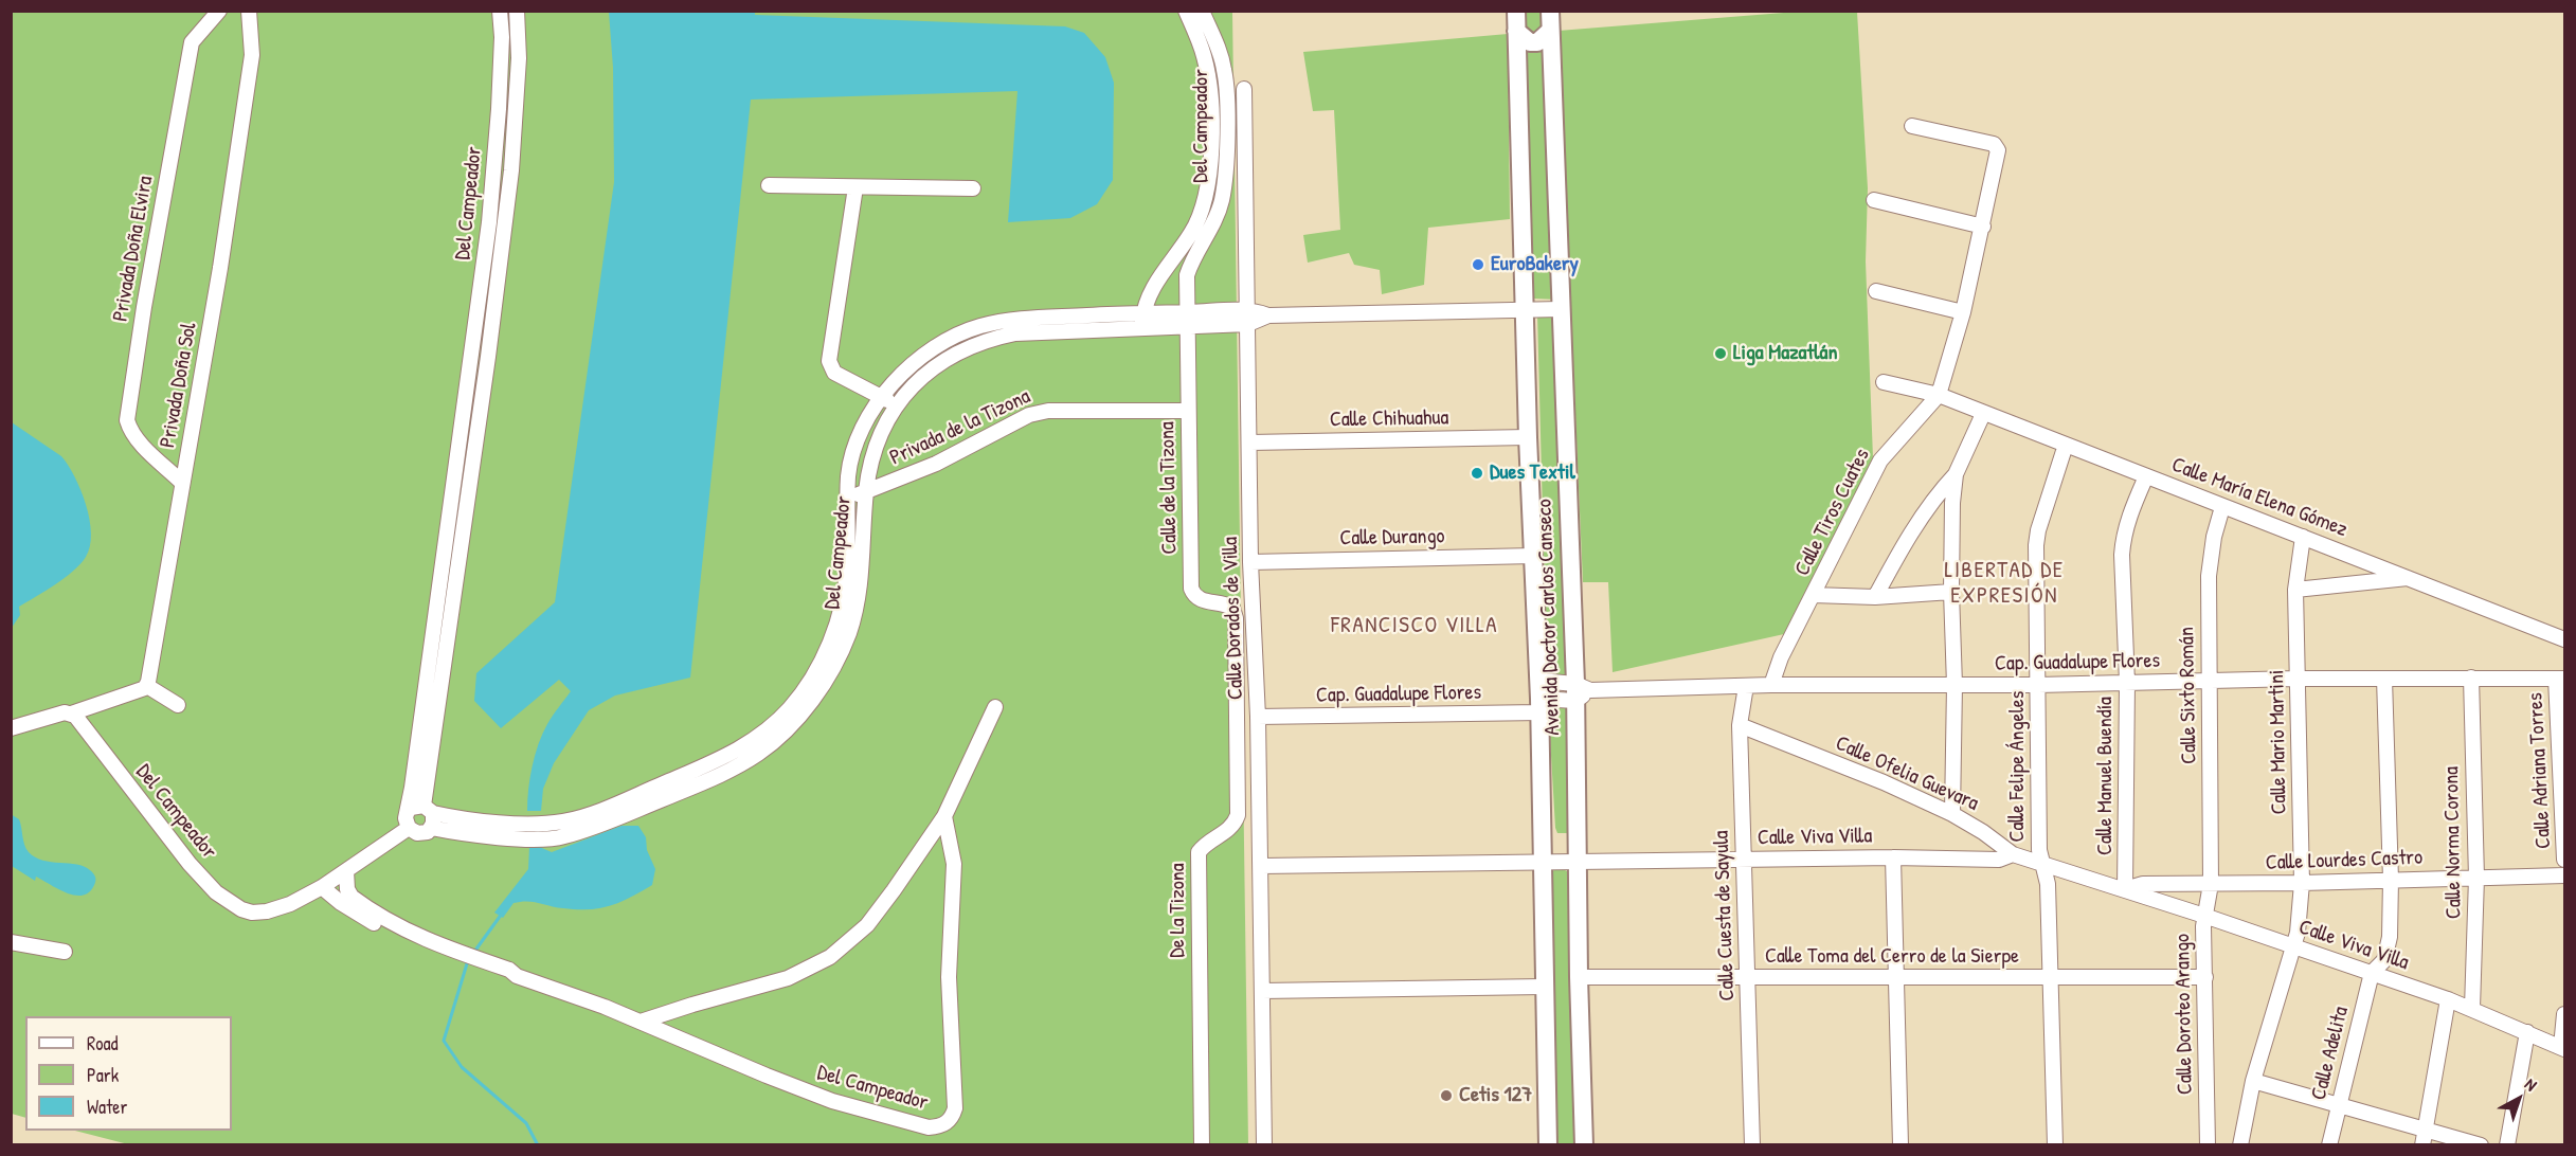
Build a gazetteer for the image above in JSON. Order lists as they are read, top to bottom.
{
  "streets": {
    "main road": ["Avenida Doctor Carlos Canseco"],
    "street": [
      "Del Campeador",
      "Privada Doña Elvira",
      "Privada Doña Sol",
      "Calle Chihuahua",
      "Privada de la Tizona",
      "Calle de la Tizona",
      "Calle María Elena Gómez",
      "Calle Tiros Cuates",
      "Calle Durango",
      "Calle Dorados de Villa",
      "Cap. Guadalupe Flores",
      "Calle Sixto Román",
      "Calle Mario Martini",
      "Calle Felipe Ángeles",
      "Calle Adriana Torres",
      "Calle Ofelia Guevara",
      "Calle Manuel Buendía",
      "Calle Viva Villa",
      "Calle Norma Corona",
      "Calle Lourdes Castro",
      "De La Tizona",
      "Calle Cuesta de Sayula",
      "Calle Toma del Cerro de la Sierpe",
      "Calle Doroteo Arango",
      "Calle Adelita"
    ]
  },
  "crossings": [
    ["Del Campeador", "Privada de la Tizona"],
    ["Del Campeador", "Calle de la Tizona"],
    ["Privada Doña Elvira", "Privada Doña Sol"],
    ["Calle Chihuahua", "Avenida Doctor Carlos Canseco"],
    ["Calle Chihuahua", "Calle Dorados de Villa"],
    ["Privada de la Tizona", "Calle de la Tizona"],
    ["Calle de la Tizona", "De La Tizona"],
    ["Calle María Elena Gómez", "Calle Tiros Cuates"],
    ["Calle María Elena Gómez", "Calle Sixto Román"],
    ["Calle María Elena Gómez", "Calle Mario Martini"],
    ["Calle María Elena Gómez", "Calle Felipe Ángeles"],
    ["Calle María Elena Gómez", "Calle Manuel Buendía"],
    ["Calle Tiros Cuates", "Cap. Guadalupe Flores"],
    ["Calle Durango", "Avenida Doctor Carlos Canseco"],
    ["Calle Durango", "Calle Dorados de Villa"],
    ["Avenida Doctor Carlos Canseco", "Cap. Guadalupe Flores"],
    ["Avenida Doctor Carlos Canseco", "Calle Viva Villa"],
    ["Avenida Doctor Carlos Canseco", "Calle Toma del Cerro de la Sierpe"],
    ["Calle Dorados de Villa", "Cap. Guadalupe Flores"],
    ["Cap. Guadalupe Flores", "Calle Sixto Román"],
    ["Cap. Guadalupe Flores", "Calle Mario Martini"],
    ["Cap. Guadalupe Flores", "Calle Felipe Ángeles"],
    ["Cap. Guadalupe Flores", "Calle Adriana Torres"],
    ["Cap. Guadalupe Flores", "Calle Manuel Buendía"],
    ["Cap. Guadalupe Flores", "Calle Norma Corona"],
    ["Cap. Guadalupe Flores", "Calle Cuesta de Sayula"],
    ["Cap. Guadalupe Flores", "Calle Adelita"],
    ["Calle Sixto Román", "Calle Lourdes Castro"],
    ["Calle Sixto Román", "Calle Doroteo Arango"],
    ["Calle Mario Martini", "Calle Viva Villa"],
    ["Calle Mario Martini", "Calle Lourdes Castro"],
    ["Calle Felipe Ángeles", "Calle Ofelia Guevara"],
    ["Calle Felipe Ángeles", "Calle Toma del Cerro de la Sierpe"],
    ["Calle Ofelia Guevara", "Calle Manuel Buendía"],
    ["Calle Ofelia Guevara", "Calle Viva Villa"],
    ["Calle Ofelia Guevara", "Calle Lourdes Castro"],
    ["Calle Ofelia Guevara", "Calle Cuesta de Sayula"],
    ["Calle Manuel Buendía", "Calle Viva Villa"],
    ["Calle Manuel Buendía", "Calle Lourdes Castro"],
    ["Calle Viva Villa", "Calle Norma Corona"],
    ["Calle Viva Villa", "Calle Lourdes Castro"],
    ["Calle Viva Villa", "Calle Cuesta de Sayula"],
    ["Calle Viva Villa", "Calle Doroteo Arango"],
    ["Calle Viva Villa", "Calle Adelita"],
    ["Calle Norma Corona", "Calle Lourdes Castro"],
    ["Calle Lourdes Castro", "Calle Doroteo Arango"],
    ["Calle Lourdes Castro", "Calle Adelita"],
    ["Calle Cuesta de Sayula", "Calle Toma del Cerro de la Sierpe"],
    ["Calle Toma del Cerro de la Sierpe", "Calle Doroteo Arango"]
  ],
  "districts": ["LIBERTAD DE EXPRESIÓN", "FRANCISCO VILLA"],
  "places": [
    "EuroBakery",
    "Liga Mazatlán",
    "Dues Textil",
    "Cetis 127"
  ],
  "legend": ["Road", "Park", "Water"],
  "north": "top right"
}
